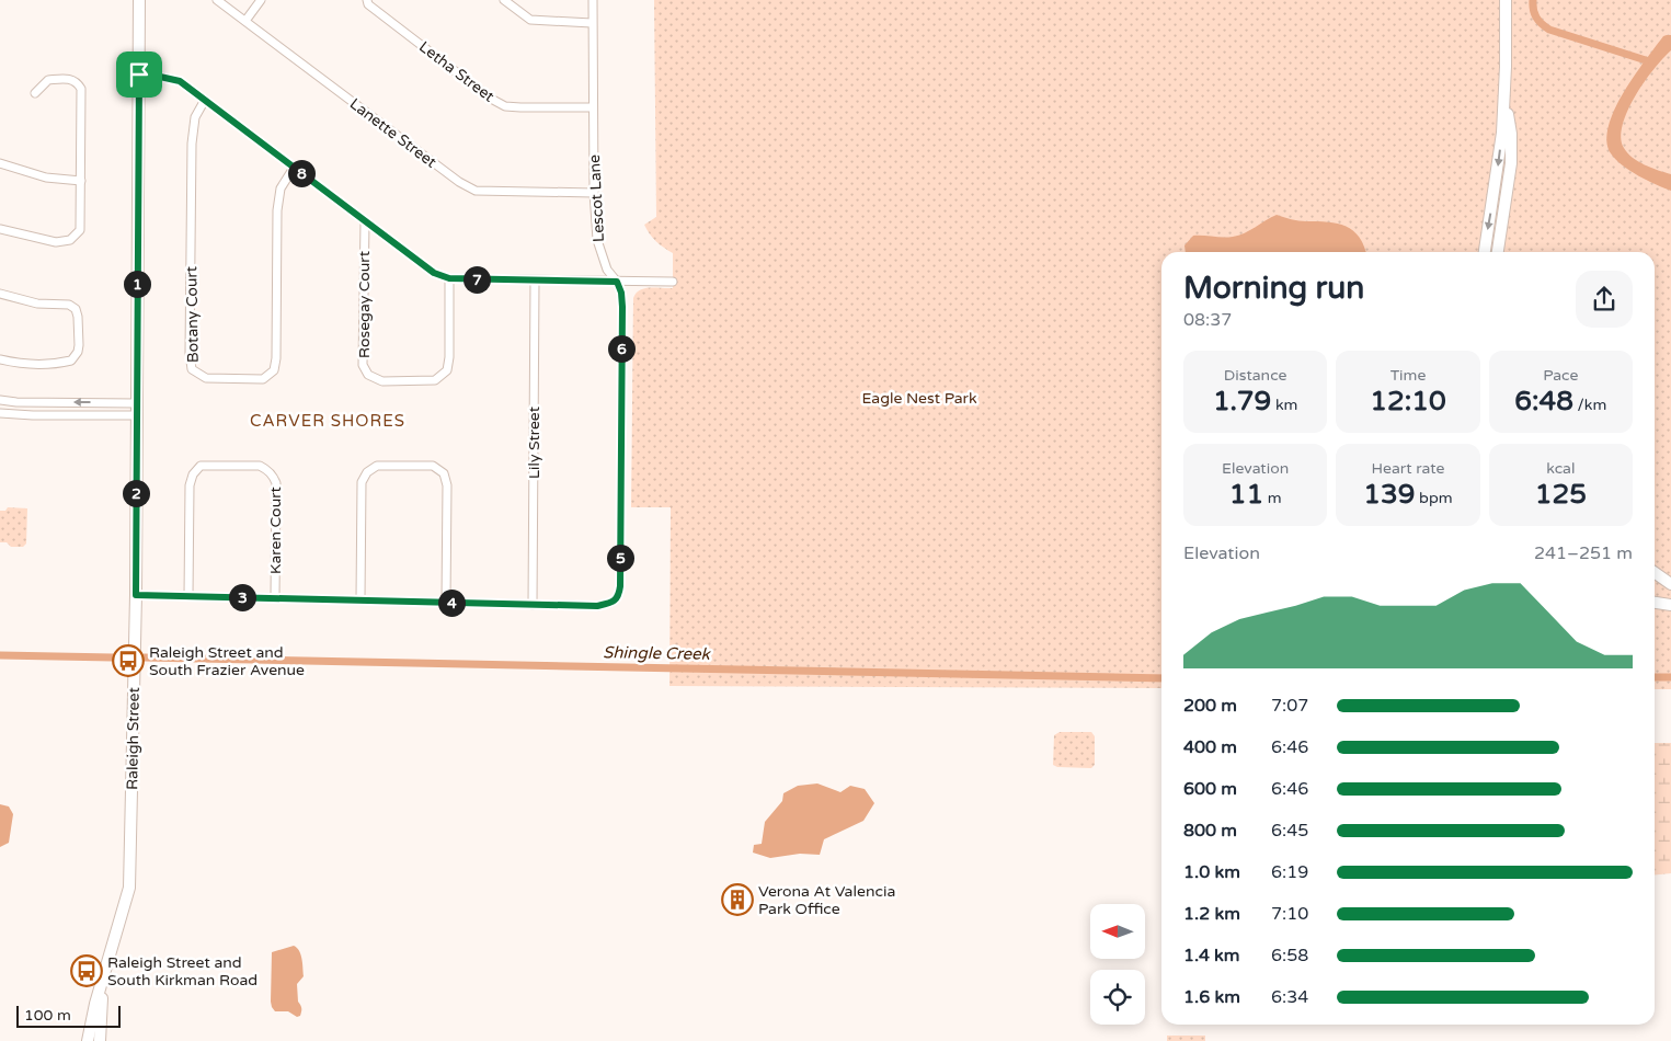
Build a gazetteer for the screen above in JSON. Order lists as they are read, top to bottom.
{
  "streets": {
    "street": [
      "Letha Street",
      "Lanette Street",
      "Lescot Lane",
      "Rosegay Court",
      "Botany Court",
      "Lily Street",
      "Karen Court",
      "Raleigh Street"
    ]
  },
  "crossings": [
    ["Letha Street", "Lescot Lane"],
    ["Lanette Street", "Lescot Lane"],
    ["Lescot Lane", "Lily Street"]
  ],
  "districts": ["CARVER SHORES"],
  "water": ["Shingle Creek"],
  "parks": ["Eagle Nest Park"],
  "places": {
    "bus stop": ["Raleigh Street and South Frazier Avenue", "Raleigh Street and South Kirkman Road"],
    "building": ["Verona At Valencia Park Office"]
  },
  "scale_bar": "100 m",
  "north": "left",
  "page": {
    "pins": [
      "8",
      "7",
      "1",
      "6",
      "2",
      "5",
      "3",
      "4"
    ],
    "heading": ["Morning run", "08:37"],
    "stats": [
      ["Distance", "1.79 km"],
      ["Time", "12:10"],
      ["Pace", "6:48 /km"],
      ["Elevation", "11 m"],
      ["Heart rate", "139 bpm"],
      ["kcal", "125"]
    ],
    "chart": ["Elevation", "241–251 m"],
    "list": [
      {
        "name": "200 m",
        "note": "7:07"
      },
      {
        "name": "400 m",
        "note": "6:46"
      },
      {
        "name": "600 m",
        "note": "6:46"
      },
      {
        "name": "800 m",
        "note": "6:45"
      },
      {
        "name": "1.0 km",
        "note": "6:19"
      },
      {
        "name": "1.2 km",
        "note": "7:10"
      },
      {
        "name": "1.4 km",
        "note": "6:58"
      },
      {
        "name": "1.6 km",
        "note": "6:34"
      }
    ],
    "scale": "100 m"
  }
}
